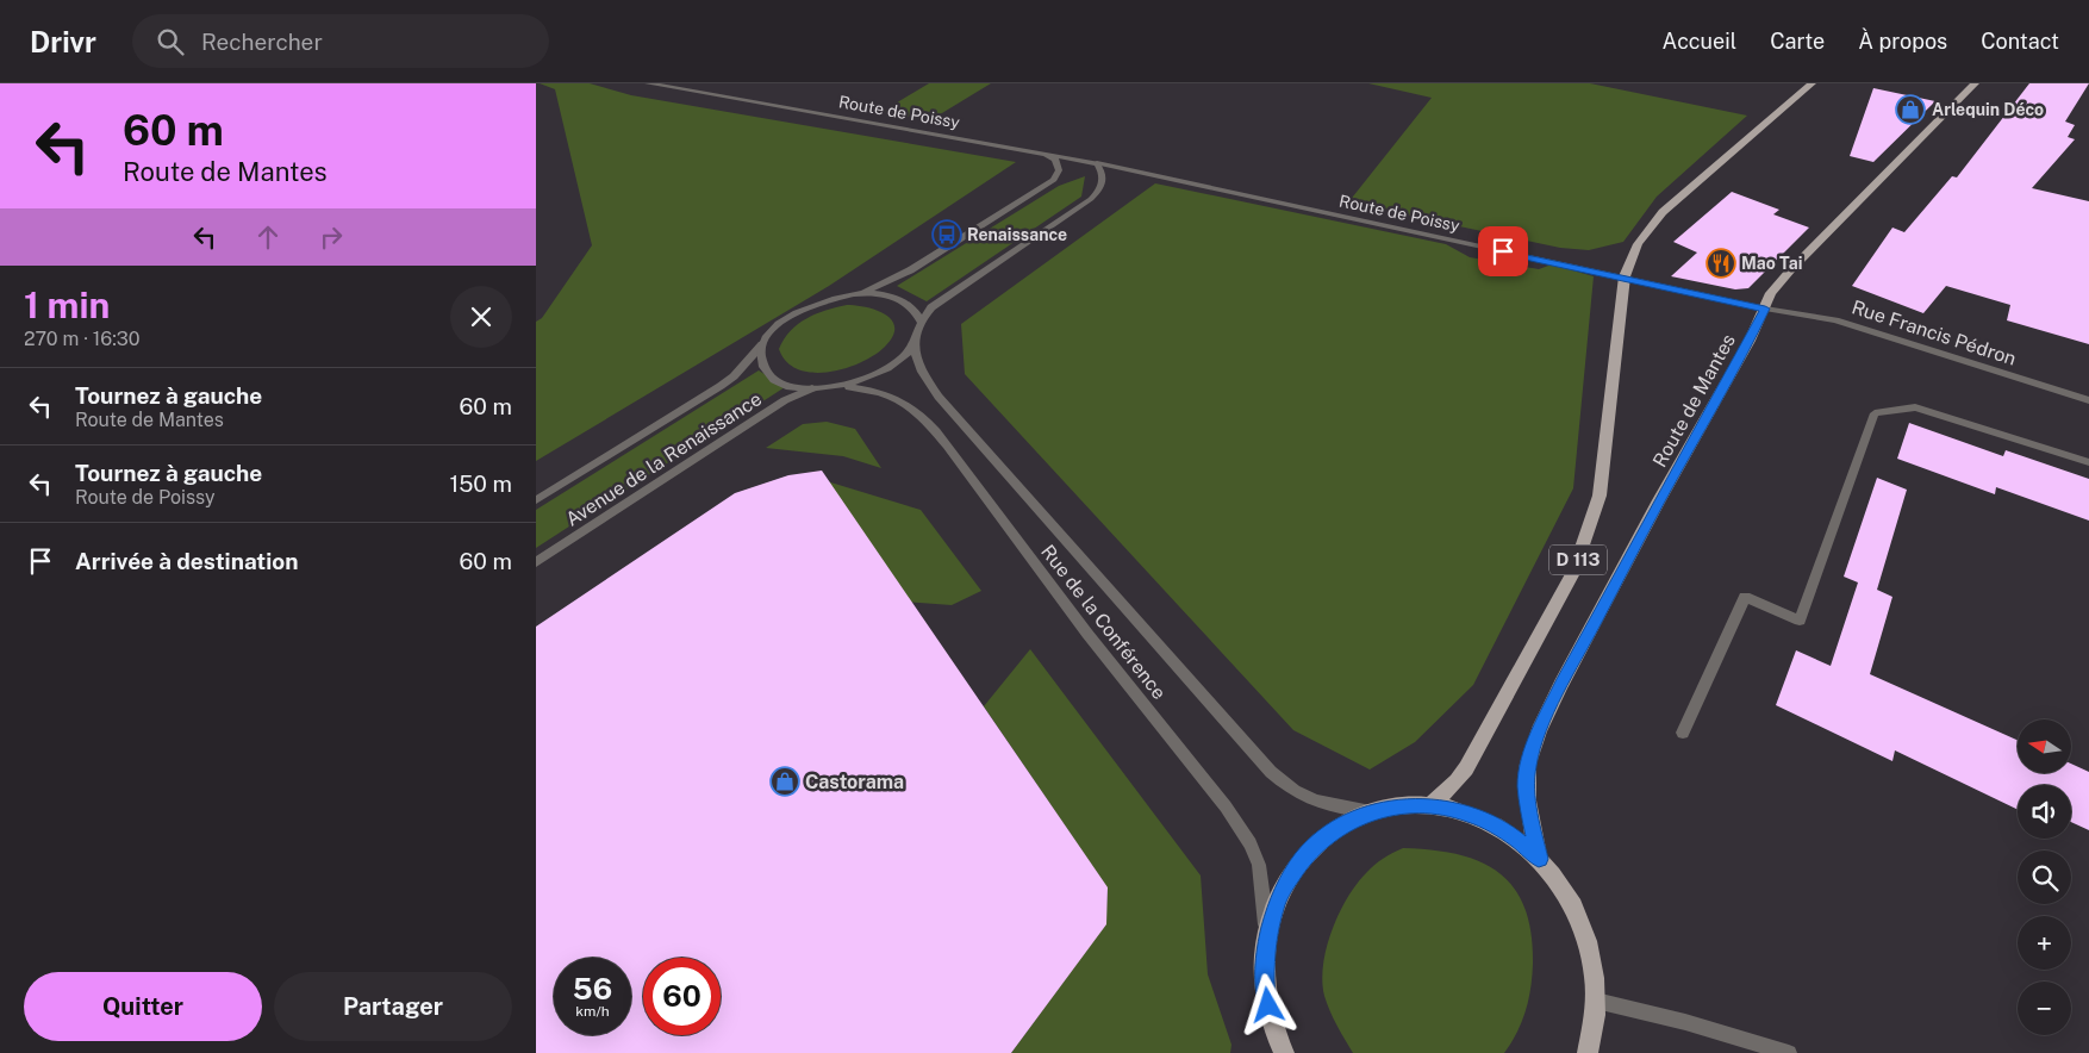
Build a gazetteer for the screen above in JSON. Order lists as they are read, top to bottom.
{
  "streets": {
    "main road": ["Route de Mantes", "D 113"],
    "street": [
      "Route de Poissy",
      "Rue Francis Pédron",
      "Avenue de la Renaissance",
      "Rue de la Conférence"
    ]
  },
  "crossings": [
    ["Route de Poissy", "Rue Francis Pédron"],
    ["Route de Poissy", "Route de Mantes"],
    ["Route de Poissy", "D 113"],
    ["Rue Francis Pédron", "Route de Mantes"]
  ],
  "places": {
    "shop": ["Arlequin Déco", "Castorama"],
    "bus stop": ["Renaissance"],
    "restaurant": ["Mao Tai"]
  },
  "north": "left",
  "page": {
    "header": "Drivr",
    "search": "Rechercher",
    "nav": [
      "Accueil",
      "Carte",
      "À propos",
      "Contact"
    ],
    "turn": ["60 m", "Route de Mantes"],
    "heading": ["1 min", "270 m · 16:30"],
    "list": [
      {
        "name": "Tournez à gauche",
        "note": "Route de Mantes",
        "value": "60 m"
      },
      {
        "name": "Tournez à gauche",
        "note": "Route de Poissy",
        "value": "150 m"
      },
      {
        "name": "Arrivée à destination",
        "value": "60 m"
      }
    ],
    "map_buttons": ["+", "−"],
    "speed": "56 km/h",
    "limit": "60",
    "buttons": ["Quitter", "Partager"]
  }
}
